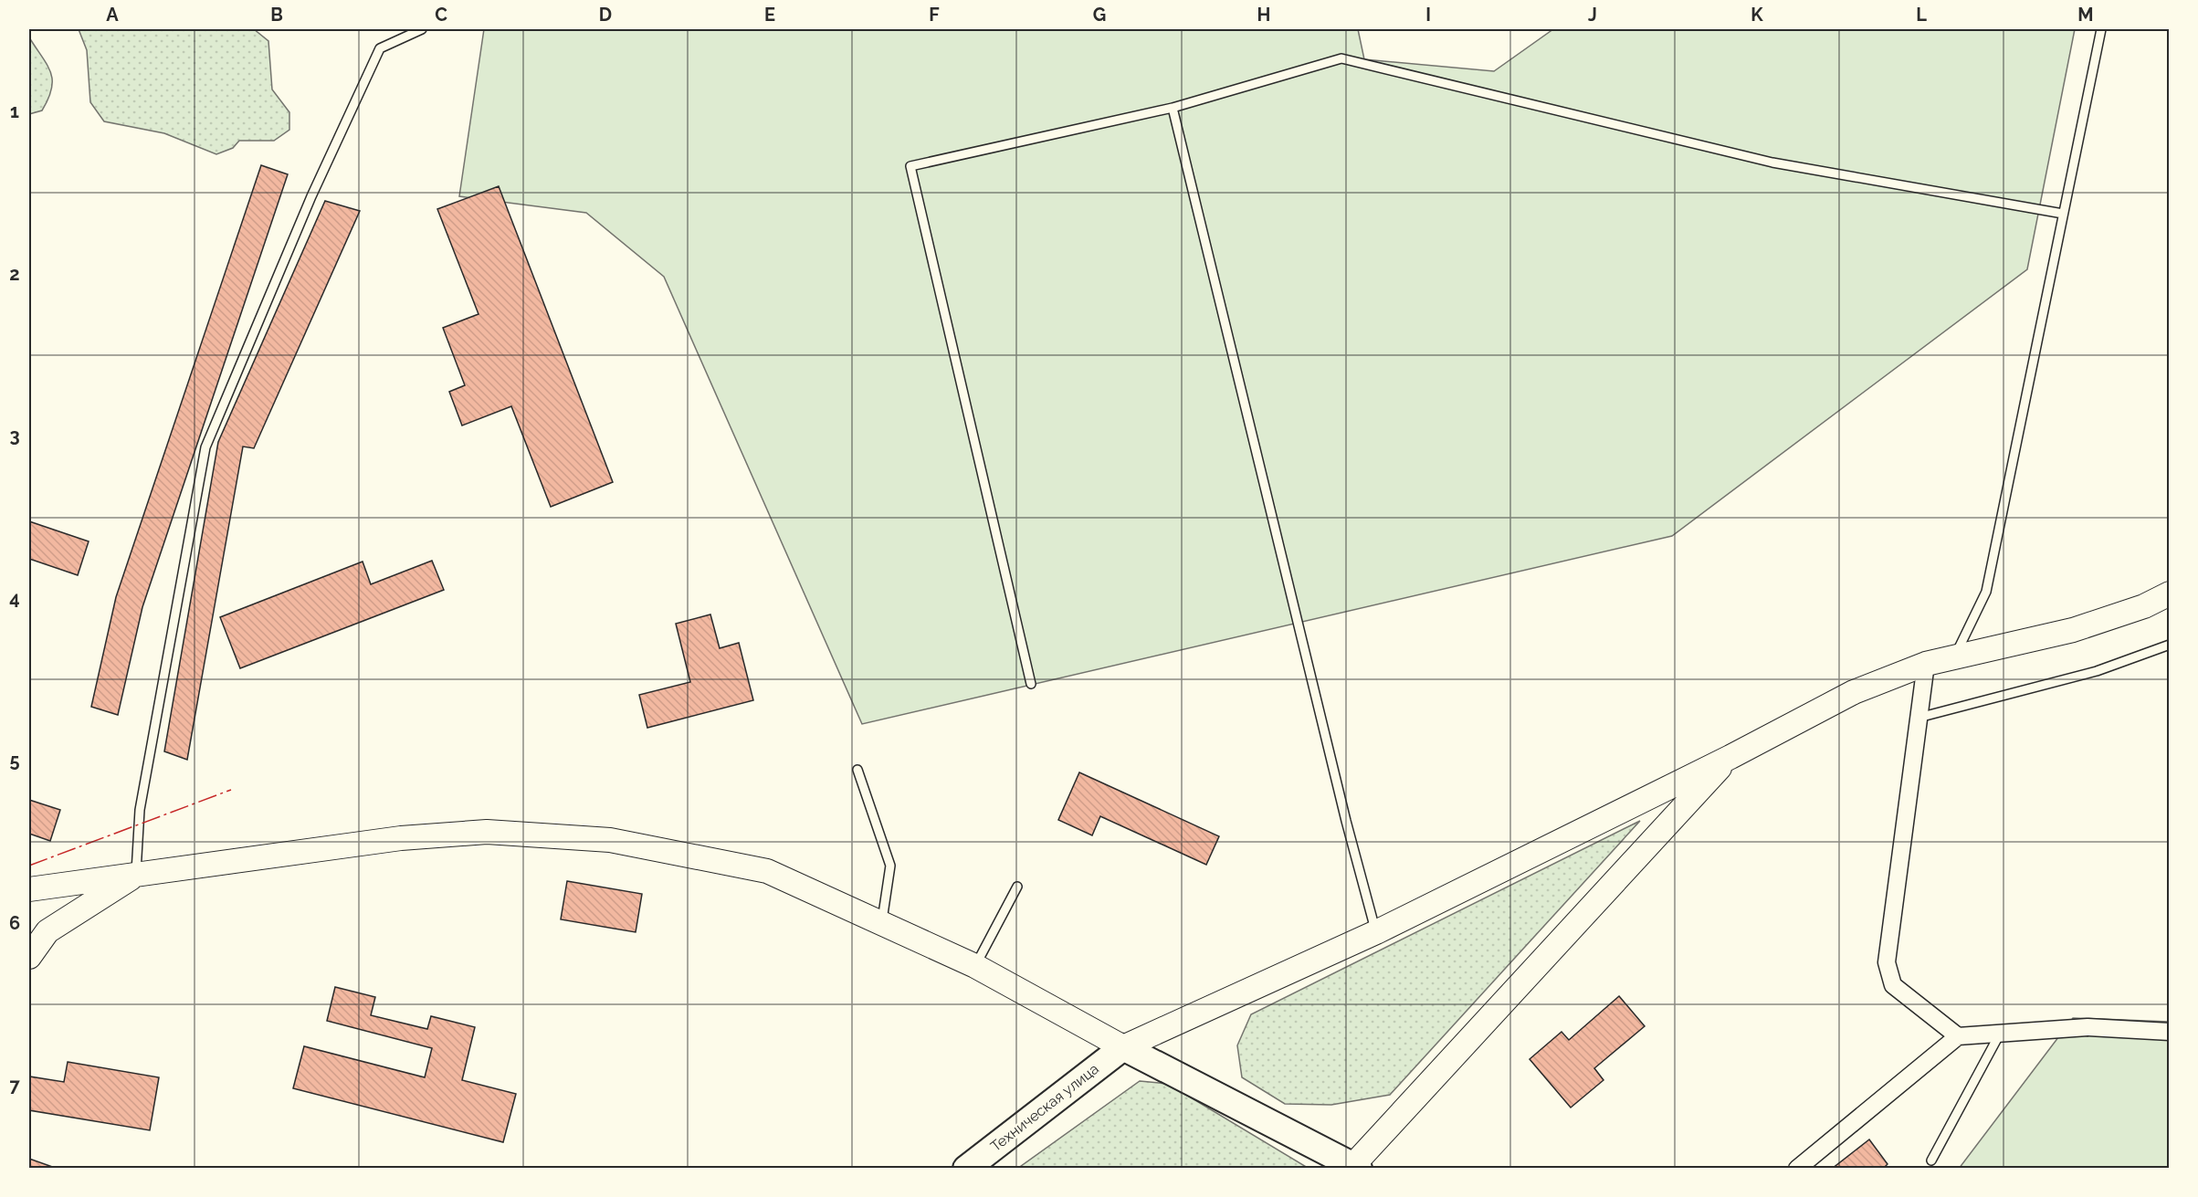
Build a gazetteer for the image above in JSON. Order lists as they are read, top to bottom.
{
  "streets": {
    "main road": ["Техническая улица"]
  },
  "grid": {
    "columns": [
      "A",
      "B",
      "C",
      "D",
      "E",
      "F",
      "G",
      "H",
      "I",
      "J",
      "K",
      "L",
      "M"
    ],
    "rows": [
      "1",
      "2",
      "3",
      "4",
      "5",
      "6",
      "7"
    ]
  }
}
